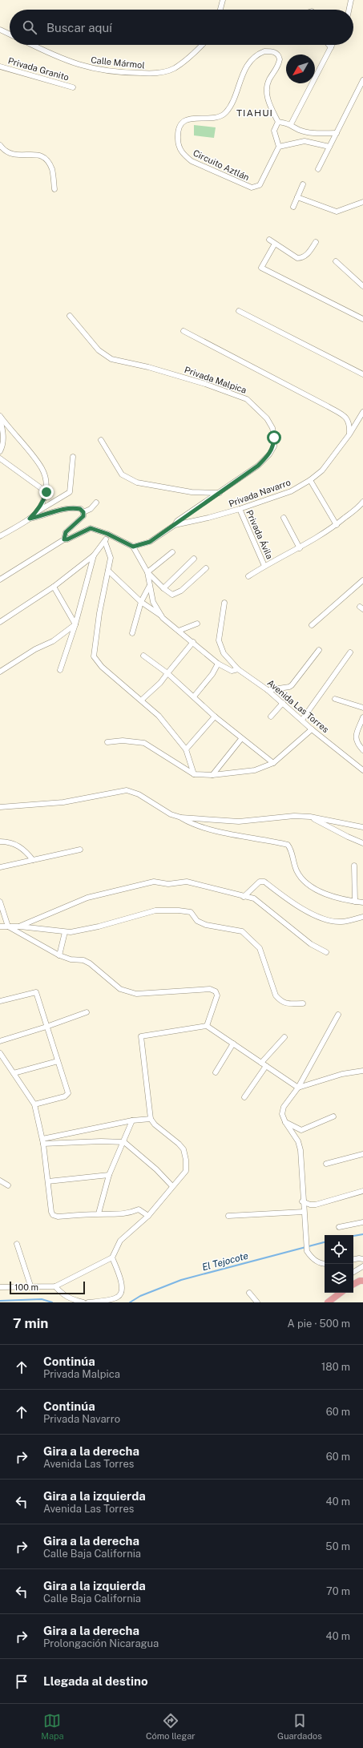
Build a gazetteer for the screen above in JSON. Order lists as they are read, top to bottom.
{
  "streets": {
    "street": [
      "Calle Mármol",
      "Privada Granito",
      "Circuito Aztlán",
      "Privada Malpica",
      "Privada Navarro",
      "Privada Ávila",
      "Avenida Las Torres"
    ]
  },
  "crossings": [
    ["Privada Malpica", "Privada Navarro"],
    ["Privada Navarro", "Privada Ávila"]
  ],
  "districts": ["TIAHUI"],
  "water": ["El Tejocote"],
  "scale_bar": "100 m",
  "north": "bottom left",
  "page": {
    "search": "Buscar aquí",
    "scale": "100 m",
    "heading": ["7 min", "A pie · 500 m"],
    "list": [
      ["Continúa", "Privada Malpica", "180 m"],
      ["Continúa", "Privada Navarro", "60 m"],
      ["Gira a la derecha", "Avenida Las Torres", "60 m"],
      ["Gira a la izquierda", "Avenida Las Torres", "40 m"],
      ["Gira a la derecha", "Calle Baja California", "50 m"],
      ["Gira a la izquierda", "Calle Baja California", "70 m"],
      ["Gira a la derecha", "Prolongación Nicaragua", "40 m"],
      "Llegada al destino"
    ],
    "nav": ["Mapa", "Cómo llegar", "Guardados"]
  }
}
